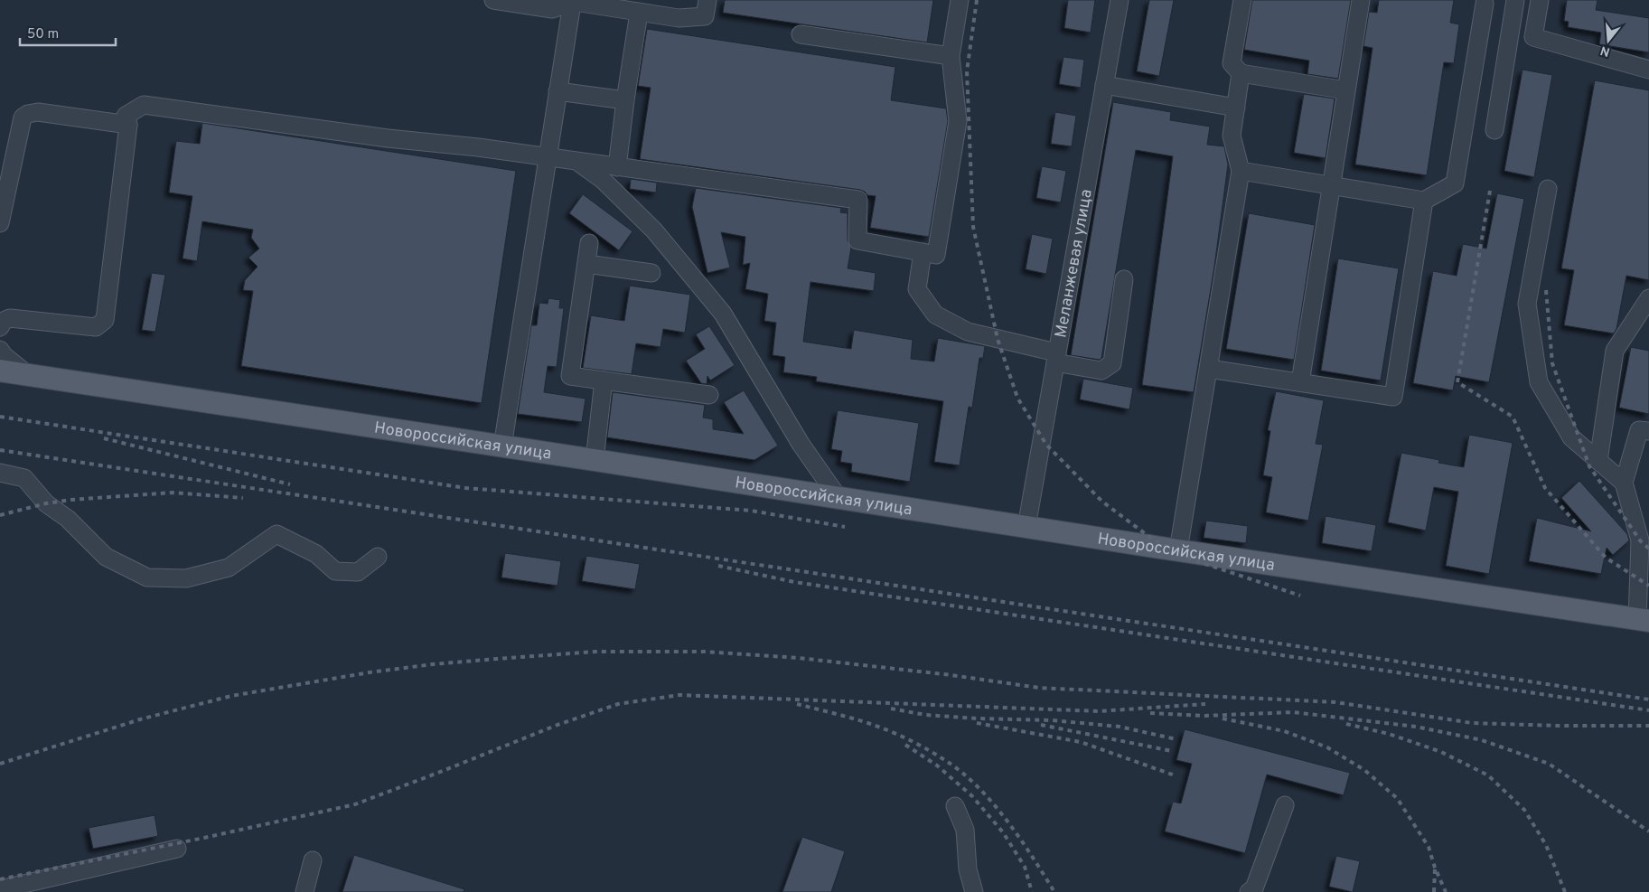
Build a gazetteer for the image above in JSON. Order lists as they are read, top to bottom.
{
  "streets": {
    "main road": ["Новороссийская улица"],
    "street": ["Меланжевая улица"]
  },
  "crossings": [
    ["Меланжевая улица", "Новороссийская улица"]
  ],
  "scale_bar": "50 m",
  "north": "bottom"
}
